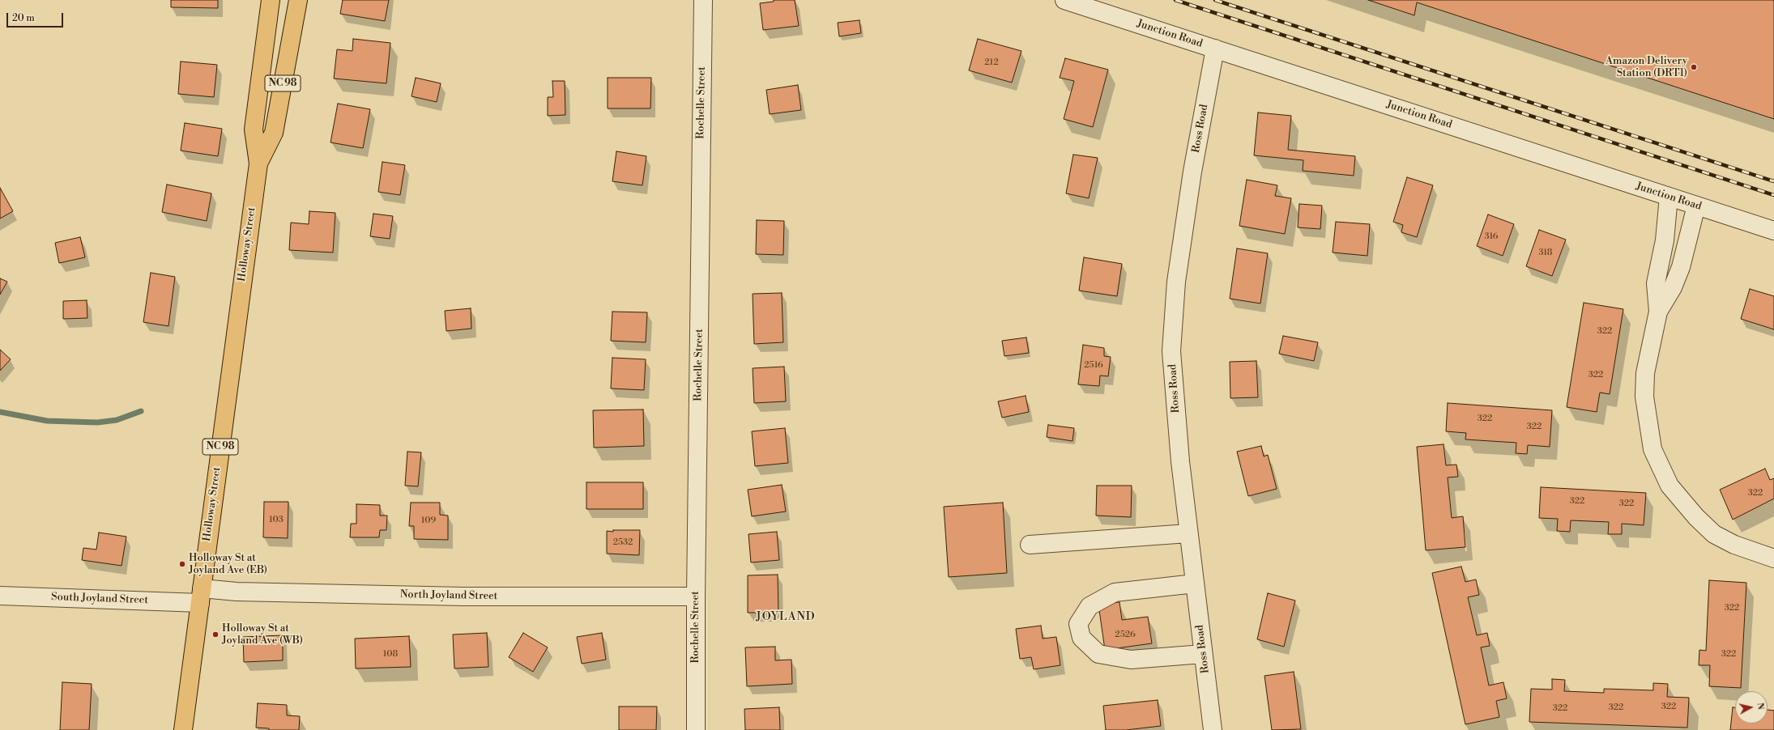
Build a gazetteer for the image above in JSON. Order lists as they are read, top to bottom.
{
  "streets": {
    "highway": ["NC 98", "Holloway Street"],
    "street": [
      "Junction Road",
      "Rochelle Street",
      "Ross Road",
      "North Joyland Street",
      "South Joyland Street"
    ]
  },
  "crossings": [
    ["Junction Road", "Ross Road"],
    ["Rochelle Street", "North Joyland Street"],
    ["Holloway Street", "North Joyland Street"],
    ["Holloway Street", "South Joyland Street"],
    ["North Joyland Street", "South Joyland Street"]
  ],
  "districts": ["JOYLAND"],
  "places": ["Amazon Delivery Station (DRT1)", "Holloway St at Joyland Ave (EB)", "Holloway St at Joyland Ave (WB)"],
  "house_numbers": [
    "212",
    "316",
    "318",
    "322",
    "2516",
    "322",
    "322",
    "322",
    "322",
    "322",
    "322",
    "103",
    "109",
    "2532",
    "322",
    "2526",
    "108",
    "322",
    "322",
    "322",
    "322"
  ],
  "scale_bar": "20 m",
  "north": "right"
}
